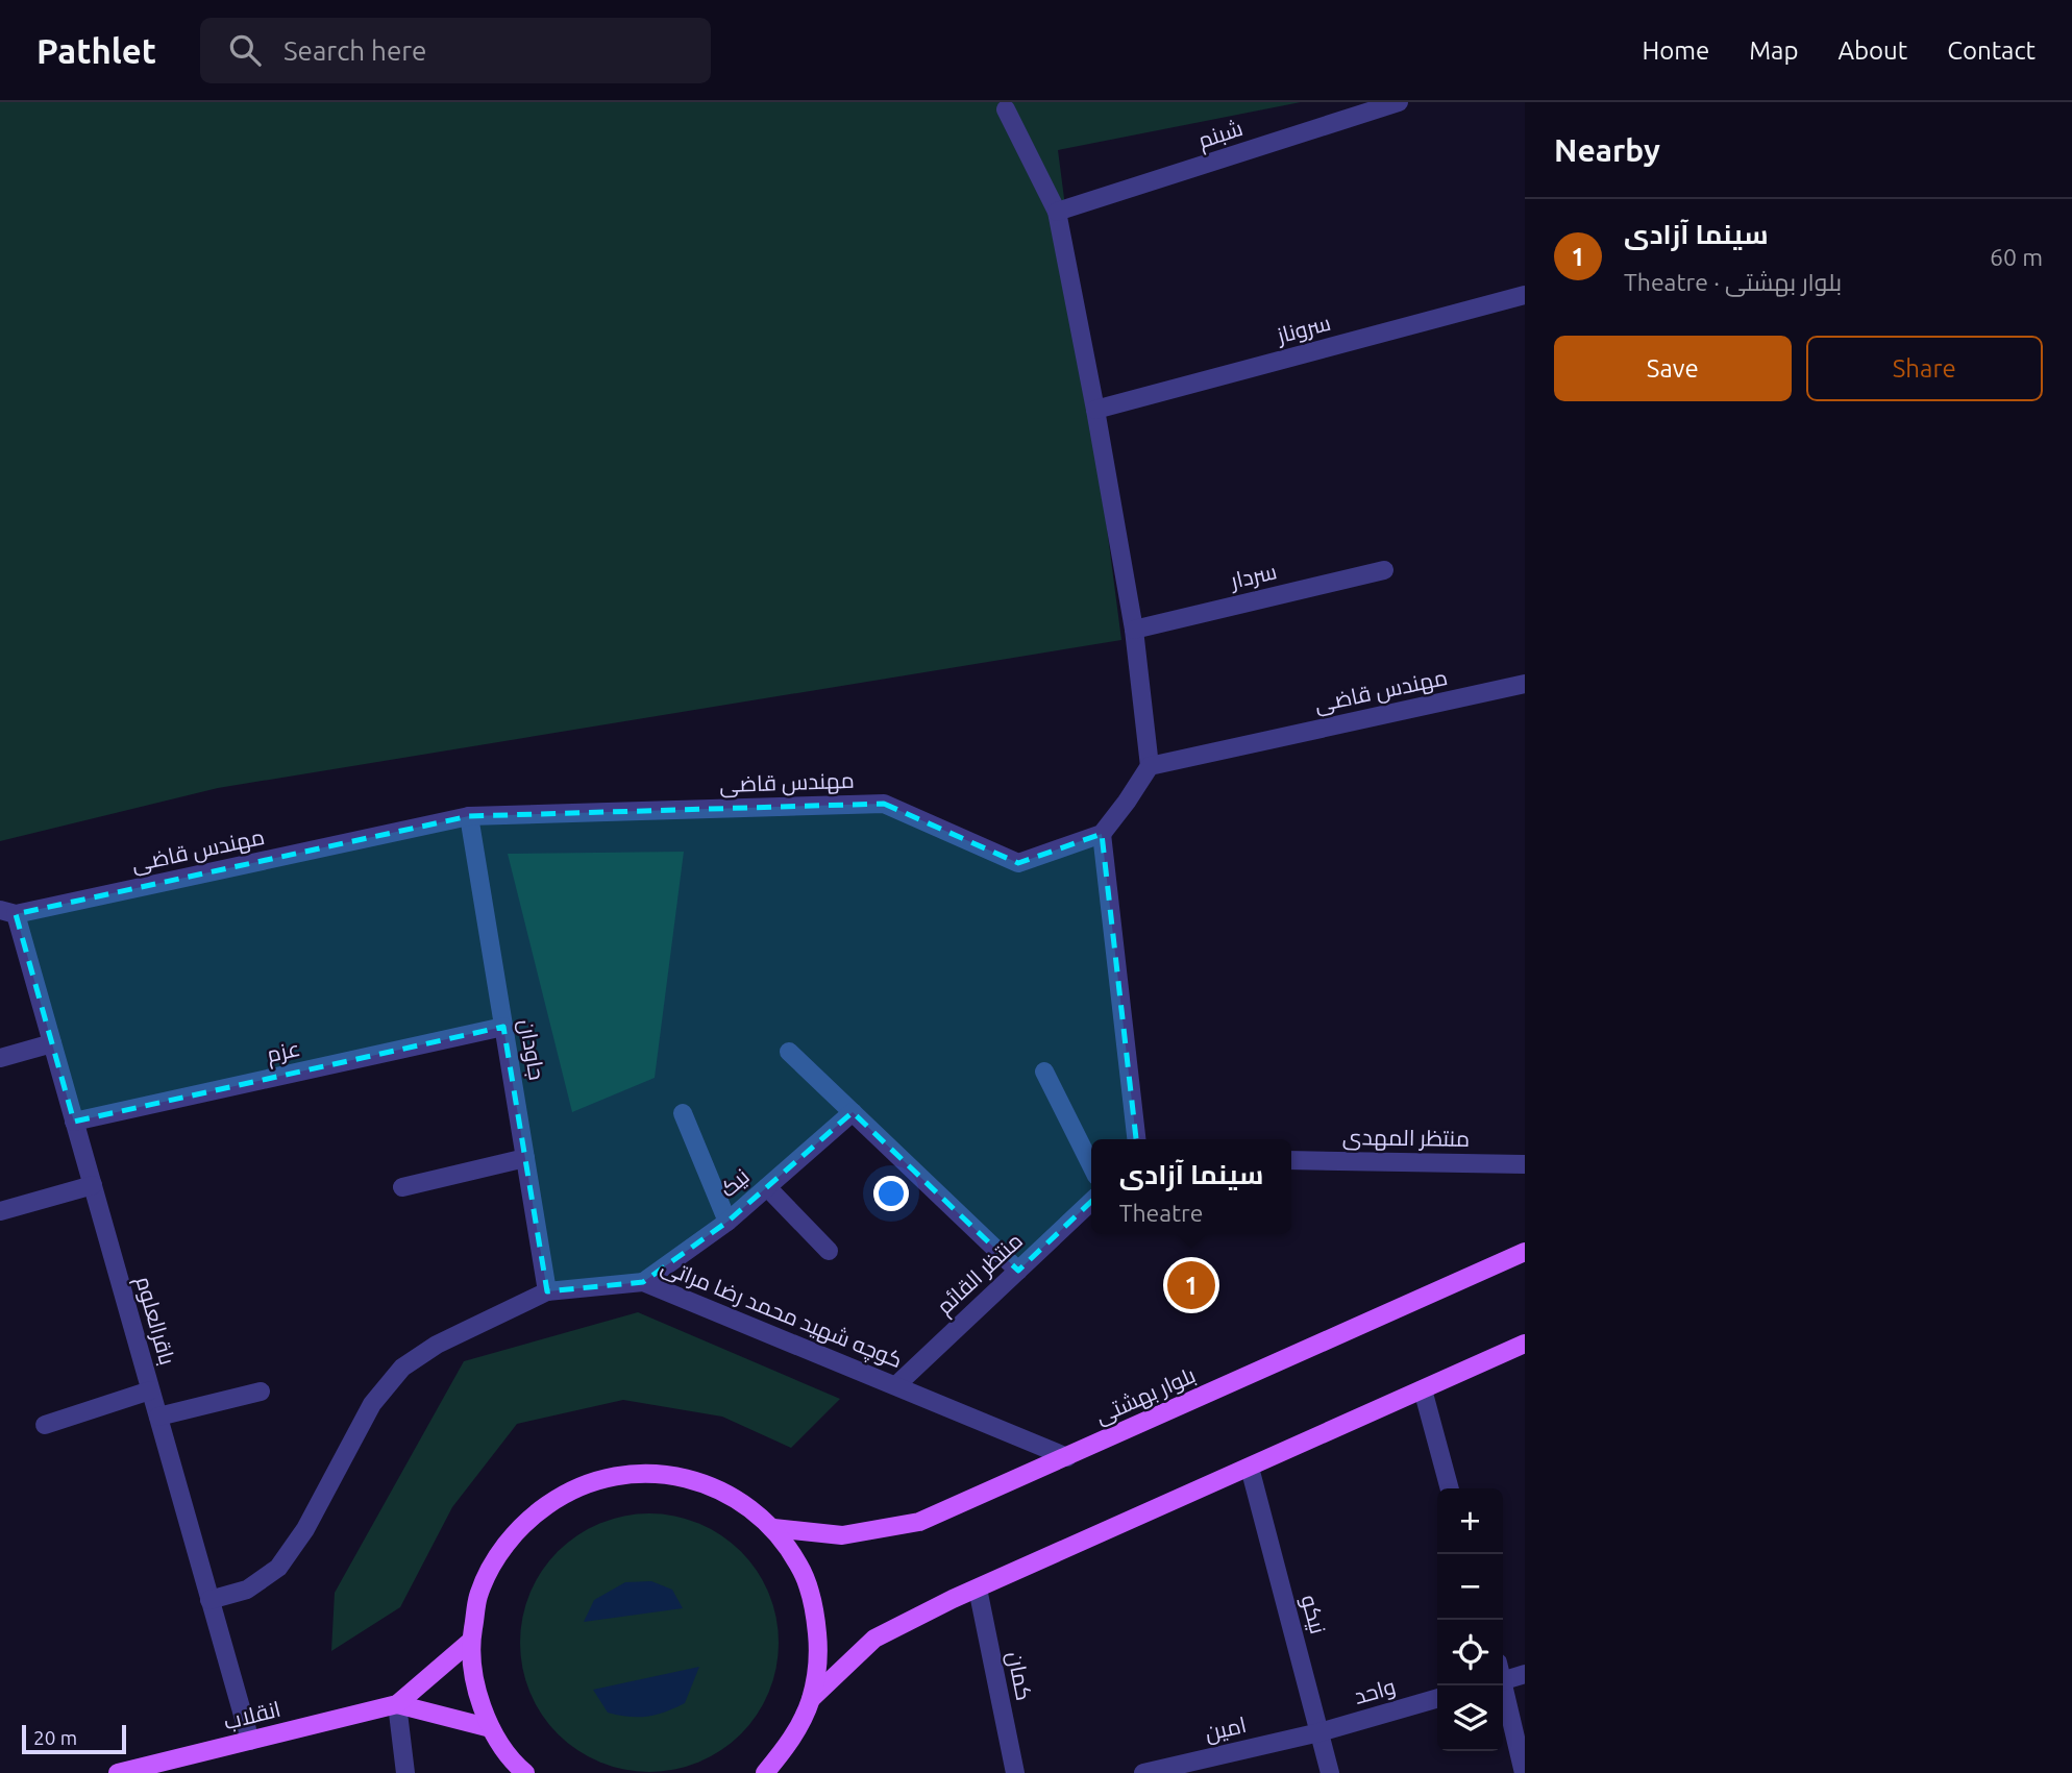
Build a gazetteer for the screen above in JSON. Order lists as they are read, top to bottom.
{
  "streets": {
    "main road": ["بلوار بهشتی", "انقلاب"],
    "street": [
      "شبنم",
      "سروناز",
      "سردار",
      "مهندس قاضی",
      "جاودان",
      "عزم",
      "منتظر المهدی",
      "نیک",
      "منتظر القائم",
      "کوچه شهید محمد رضا مراتی",
      "باقرالعلوم",
      "نیکو",
      "کمان",
      "واحد",
      "امین"
    ]
  },
  "crossings": [
    ["مهندس قاضی", "جاودان"],
    ["مهندس قاضی", "باقرالعلوم"],
    ["جاودان", "عزم"],
    ["جاودان", "کوچه شهید محمد رضا مراتی"],
    ["عزم", "باقرالعلوم"],
    ["نیک", "کوچه شهید محمد رضا مراتی"],
    ["منتظر القائم", "کوچه شهید محمد رضا مراتی"],
    ["کوچه شهید محمد رضا مراتی", "باقرالعلوم"],
    ["کوچه شهید محمد رضا مراتی", "بلوار بهشتی"],
    ["باقرالعلوم", "انقلاب"],
    ["نیکو", "واحد"],
    ["نیکو", "امین"],
    ["واحد", "امین"]
  ],
  "scale_bar": "20 m",
  "page": {
    "header": "Pathlet",
    "search": "Search here",
    "nav": [
      "Home",
      "Map",
      "About",
      "Contact"
    ],
    "heading": "Nearby",
    "list": [
      {
        "mark": "1",
        "name": "سینما آزادی",
        "note": "Theatre · بلوار بهشتی",
        "value": "60 m"
      }
    ],
    "buttons": ["Save", "Share"],
    "popup": ["سینما آزادی", "Theatre"],
    "pins": "1",
    "map_buttons": ["+", "−"],
    "scale": "20 m"
  }
}
